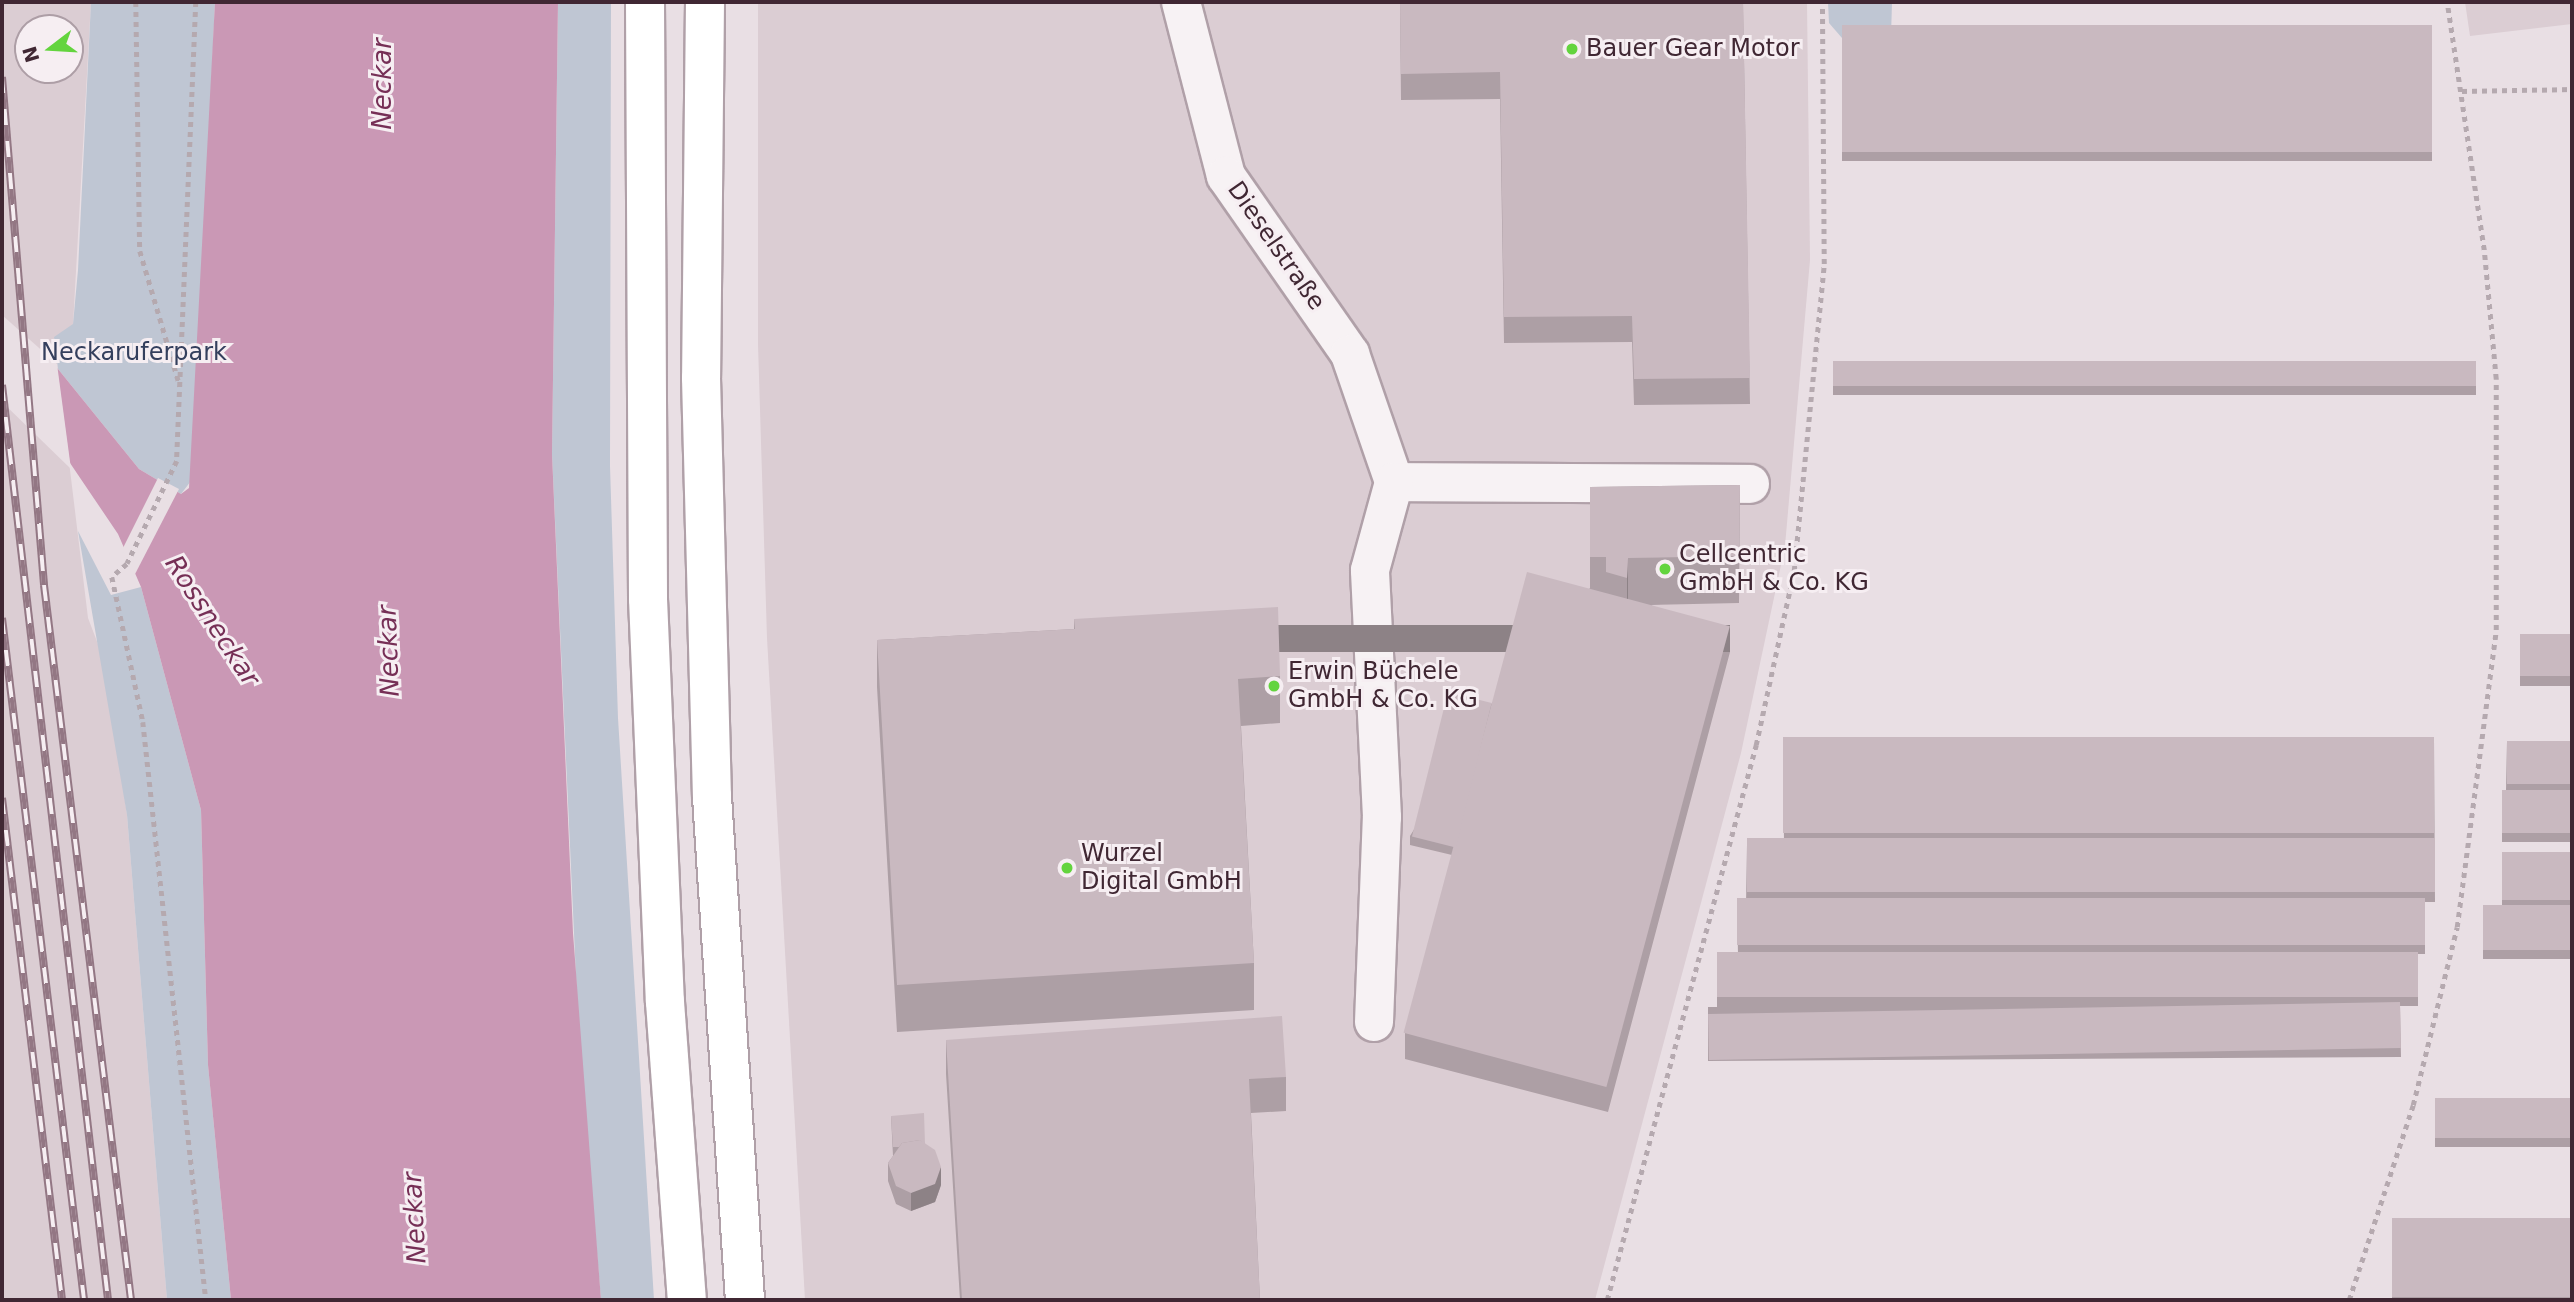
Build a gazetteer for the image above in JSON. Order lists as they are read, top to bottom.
{
  "streets": {
    "street": ["Dieselstraße"]
  },
  "water": ["Neckar", "Rossneckar"],
  "parks": ["Neckaruferpark"],
  "places": [
    "Bauer Gear Motor",
    "Cellcentric GmbH & Co. KG",
    "Erwin Büchele GmbH & Co. KG",
    "Wurzel Digital GmbH"
  ],
  "north": "left"
}
